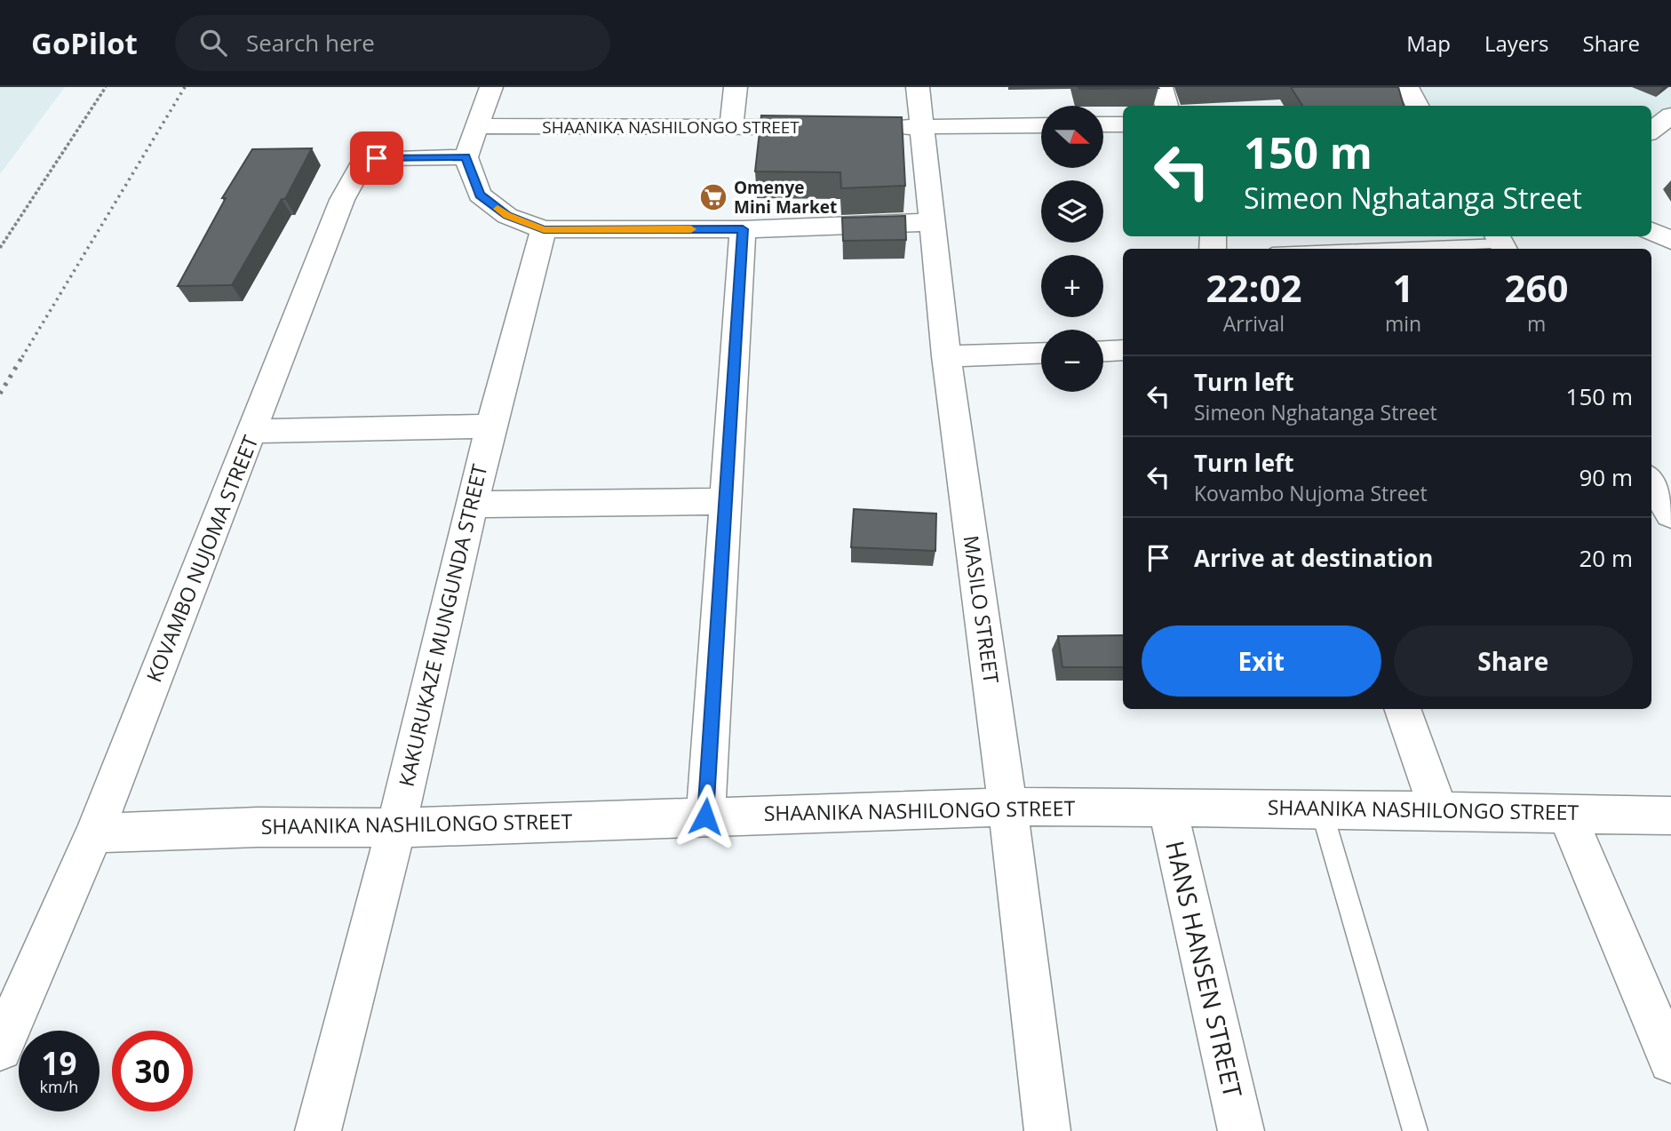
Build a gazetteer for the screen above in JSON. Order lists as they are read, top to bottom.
{
  "streets": {
    "street": [
      "SHAANIKA NASHILONGO STREET",
      "KOVAMBO NUJOMA STREET",
      "MASILO STREET",
      "KAKURUKAZE MUNGUNDA STREET",
      "HANS HANSEN STREET"
    ]
  },
  "crossings": [
    ["SHAANIKA NASHILONGO STREET", "KOVAMBO NUJOMA STREET"],
    ["SHAANIKA NASHILONGO STREET", "MASILO STREET"],
    ["SHAANIKA NASHILONGO STREET", "KAKURUKAZE MUNGUNDA STREET"],
    ["SHAANIKA NASHILONGO STREET", "HANS HANSEN STREET"]
  ],
  "places": {
    "supermarket": ["Omenye Mini Market"]
  },
  "north": "right",
  "page": {
    "header": "GoPilot",
    "search": "Search here",
    "nav": ["Map", "Layers", "Share"],
    "map_buttons": ["+", "−"],
    "turn": ["150 m", "Simeon Nghatanga Street"],
    "eta": [
      "22:02",
      "Arrival",
      "1",
      "min",
      "260",
      "m"
    ],
    "list": [
      {
        "name": "Turn left",
        "note": "Simeon Nghatanga Street",
        "value": "150 m"
      },
      {
        "name": "Turn left",
        "note": "Kovambo Nujoma Street",
        "value": "90 m"
      },
      {
        "name": "Arrive at destination",
        "value": "20 m"
      }
    ],
    "buttons": ["Exit", "Share"],
    "speed": "19 km/h",
    "limit": "30"
  }
}
